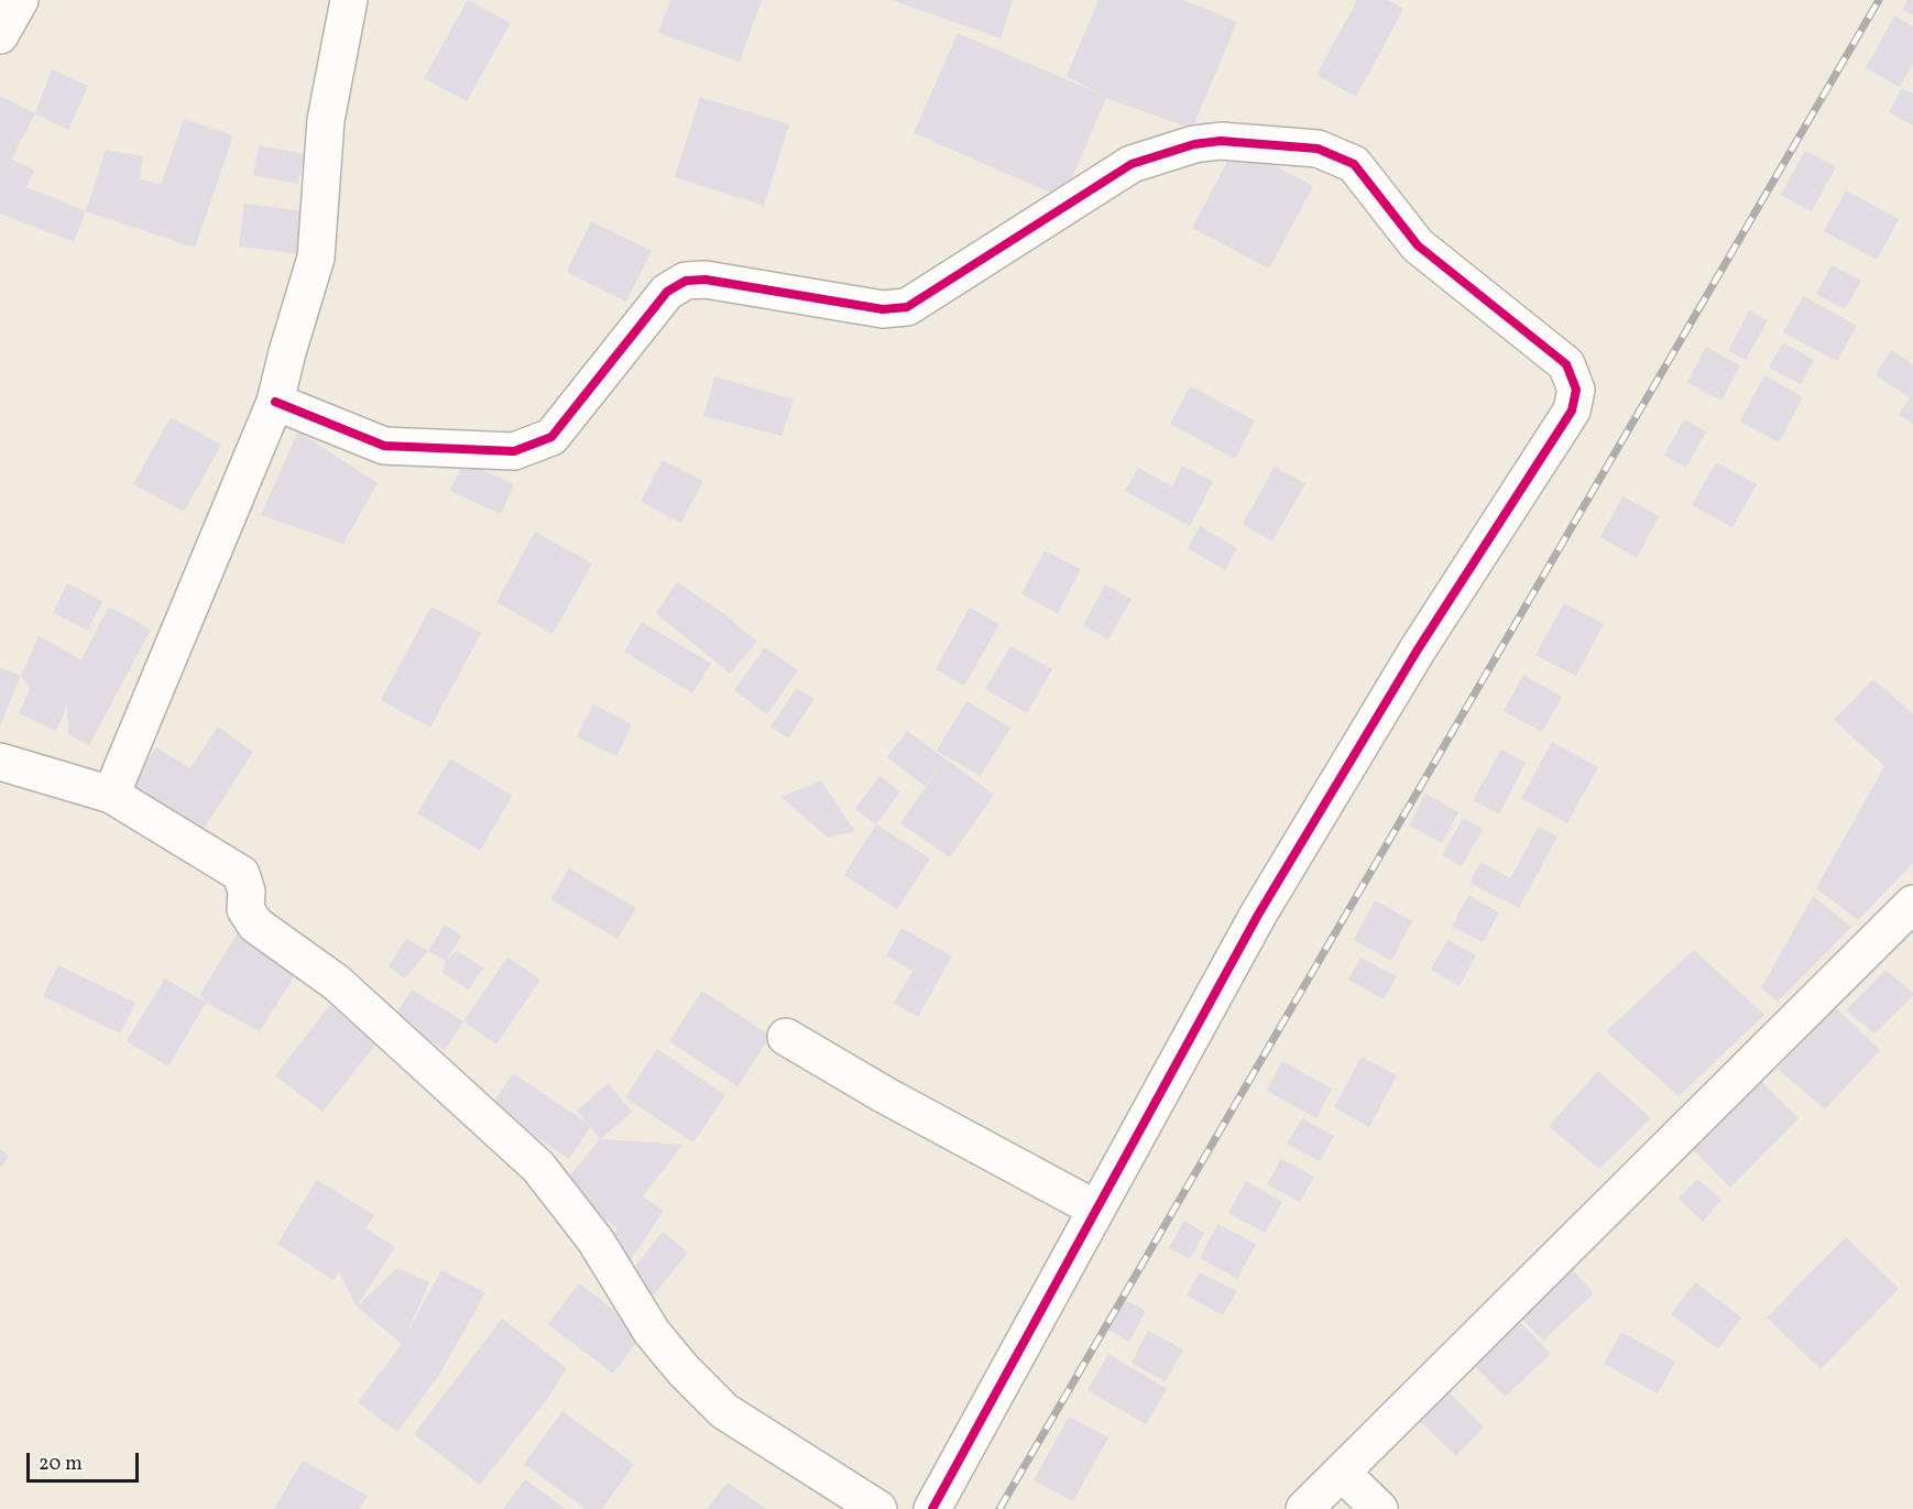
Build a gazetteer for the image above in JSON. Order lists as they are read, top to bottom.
{
  "scale_bar": "20 m"
}
